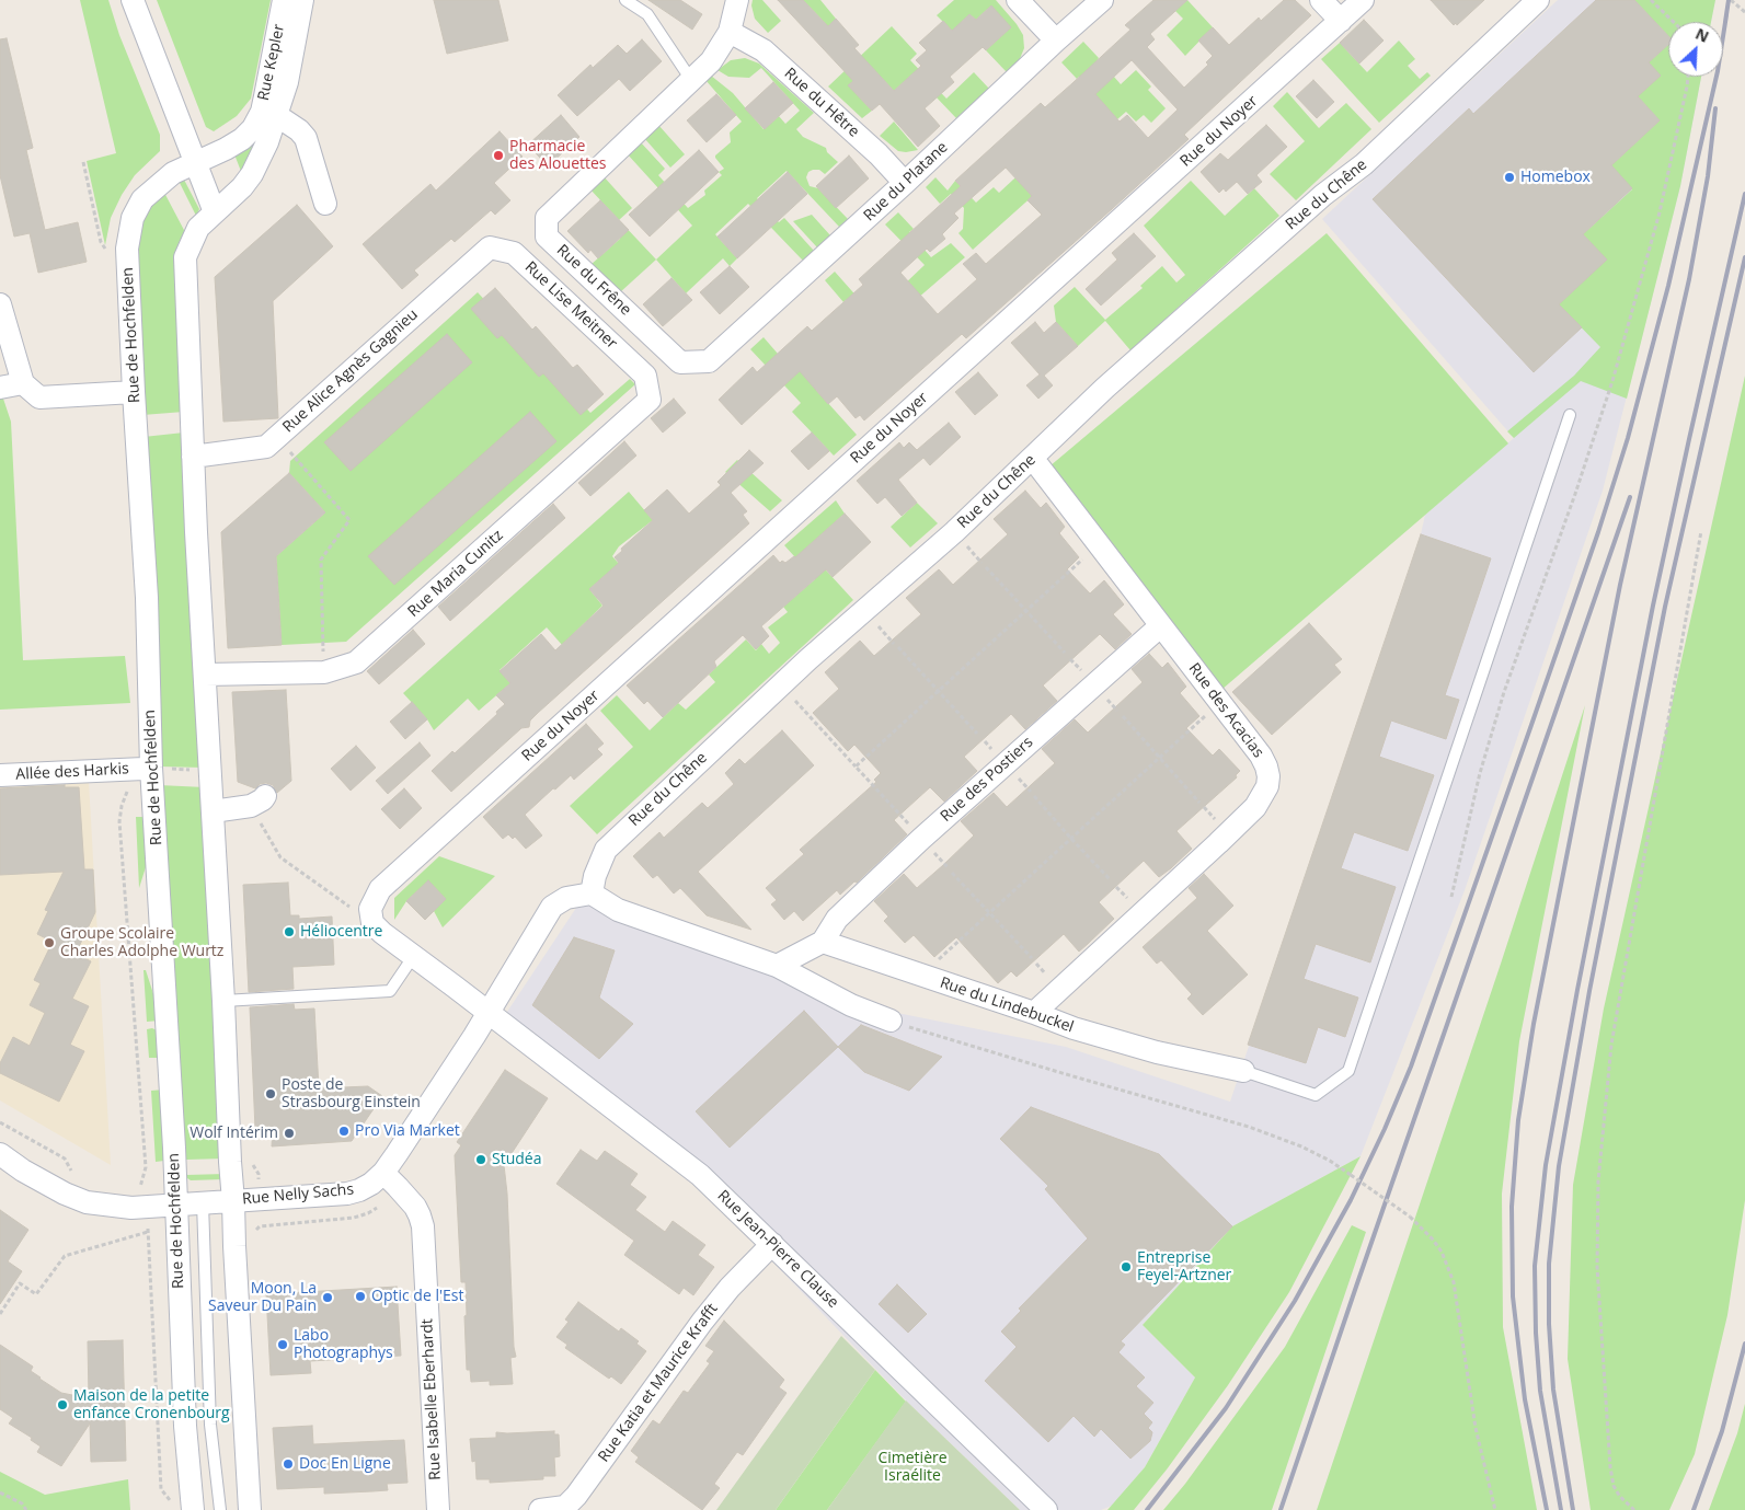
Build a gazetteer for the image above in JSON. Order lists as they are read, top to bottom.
{
  "streets": {
    "street": [
      "Rue Kepler",
      "Rue du Hêtre",
      "Rue du Noyer",
      "Rue du Platane",
      "Rue du Chêne",
      "Rue du Frêne",
      "Rue Lise Meitner",
      "Rue de Hochfelden",
      "Rue Alice Agnès Gagnieu",
      "Rue Maria Cunitz",
      "Rue des Acacias",
      "Allée des Harkis",
      "Rue des Postiers",
      "Rue du Lindebuckel",
      "Rue Nelly Sachs",
      "Rue Jean-Pierre Clause",
      "Rue Katia et Maurice Krafft",
      "Rue Isabelle Eberhardt"
    ]
  },
  "crossings": [
    ["Rue Kepler", "Rue de Hochfelden"],
    ["Rue du Hêtre", "Rue du Platane"],
    ["Rue du Hêtre", "Rue du Frêne"],
    ["Rue du Noyer", "Rue Jean-Pierre Clause"],
    ["Rue du Platane", "Rue du Frêne"],
    ["Rue du Chêne", "Rue des Acacias"],
    ["Rue Lise Meitner", "Rue Alice Agnès Gagnieu"],
    ["Rue Lise Meitner", "Rue Maria Cunitz"],
    ["Rue de Hochfelden", "Allée des Harkis"],
    ["Rue de Hochfelden", "Rue Nelly Sachs"],
    ["Rue des Acacias", "Rue des Postiers"],
    ["Rue des Acacias", "Rue du Lindebuckel"],
    ["Rue des Postiers", "Rue du Lindebuckel"],
    ["Rue Nelly Sachs", "Rue Jean-Pierre Clause"],
    ["Rue Nelly Sachs", "Rue Isabelle Eberhardt"],
    ["Rue Jean-Pierre Clause", "Rue Katia et Maurice Krafft"]
  ],
  "parks": ["Cimetière Israélite"],
  "places": [
    "Pharmacie des Alouettes",
    "Homebox",
    "Héliocentre",
    "Groupe Scolaire Charles Adolphe Wurtz",
    "Poste de Strasbourg Einstein",
    "Pro Via Market",
    "Wolf Intérim",
    "Studéa",
    "Entreprise Feyel-Artzner",
    "Optic de l'Est",
    "Moon, La Saveur Du Pain",
    "Labo Photographys",
    "Maison de la petite enfance Cronenbourg",
    "Doc En Ligne"
  ],
  "north": "top right"
}
